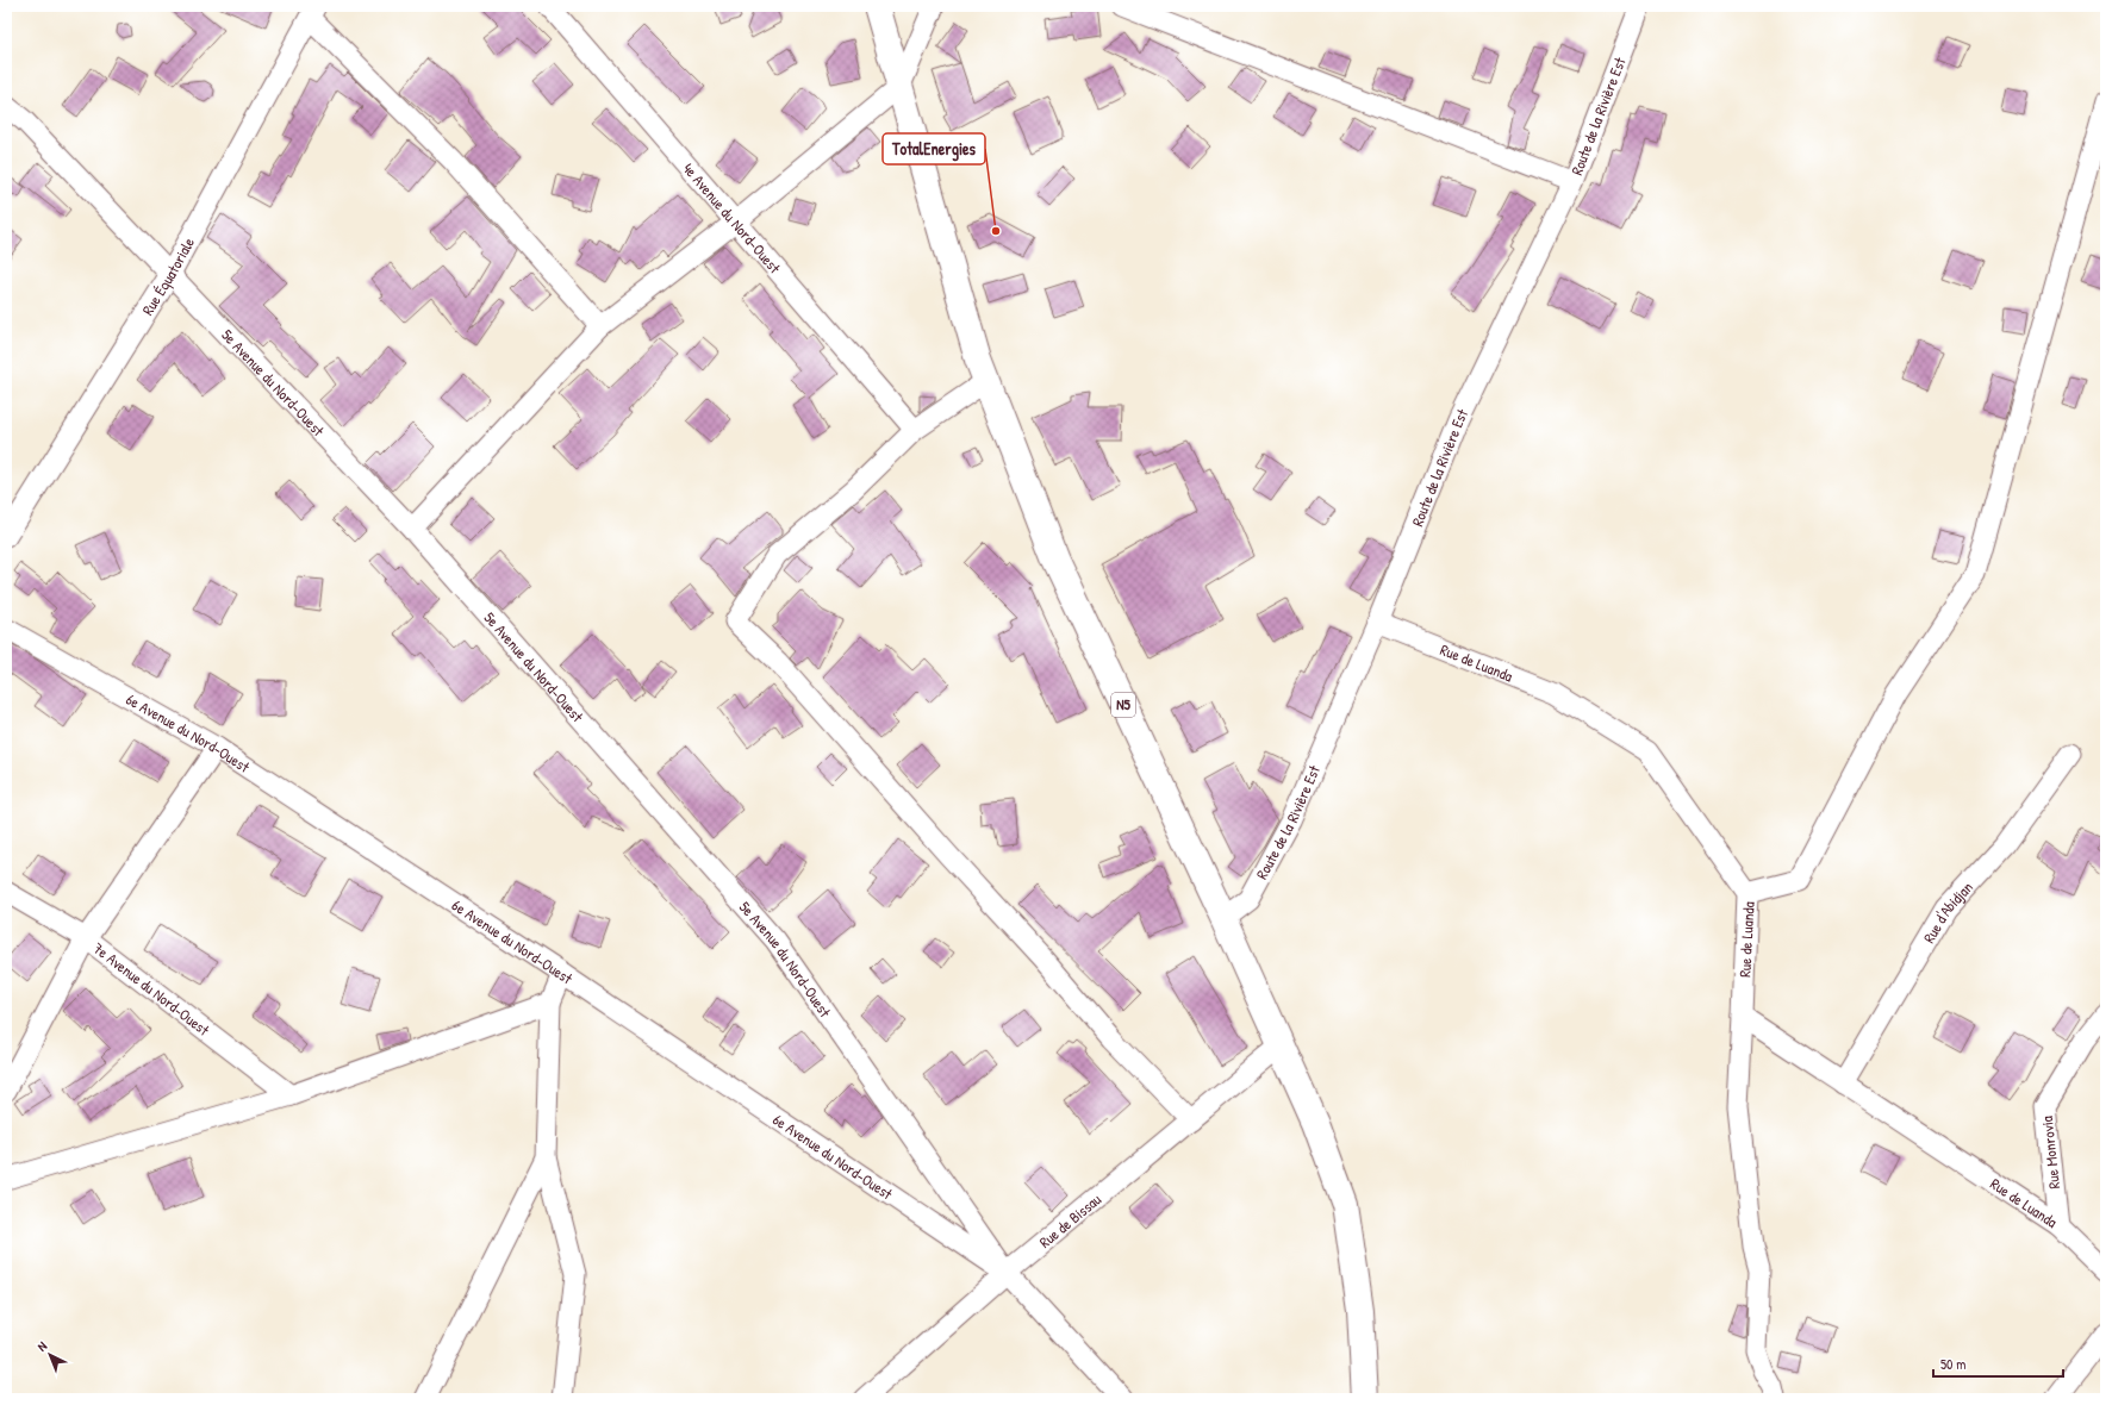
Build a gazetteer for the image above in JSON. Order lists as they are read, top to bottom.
{
  "streets": {
    "highway": ["N5"],
    "street": [
      "Route de la Rivière Est",
      "4e Avenue du Nord-Ouest",
      "Rue Équatoriale",
      "5e Avenue du Nord-Ouest",
      "Rue de Luanda",
      "6e Avenue du Nord-Ouest",
      "Rue d'Abidjan",
      "7e Avenue du Nord-Ouest",
      "Rue Monrovia",
      "Rue de Bissau"
    ]
  },
  "crossings": [
    ["Route de la Rivière Est", "Rue de Luanda"],
    ["Route de la Rivière Est", "N5"],
    ["Rue Équatoriale", "5e Avenue du Nord-Ouest"],
    ["5e Avenue du Nord-Ouest", "6e Avenue du Nord-Ouest"],
    ["5e Avenue du Nord-Ouest", "Rue de Bissau"],
    ["Rue de Luanda", "Rue d'Abidjan"],
    ["Rue de Luanda", "Rue Monrovia"],
    ["N5", "Rue de Bissau"],
    ["6e Avenue du Nord-Ouest", "Rue de Bissau"]
  ],
  "places": ["TotalEnergies"],
  "scale_bar": "50 m",
  "north": "top left"
}
